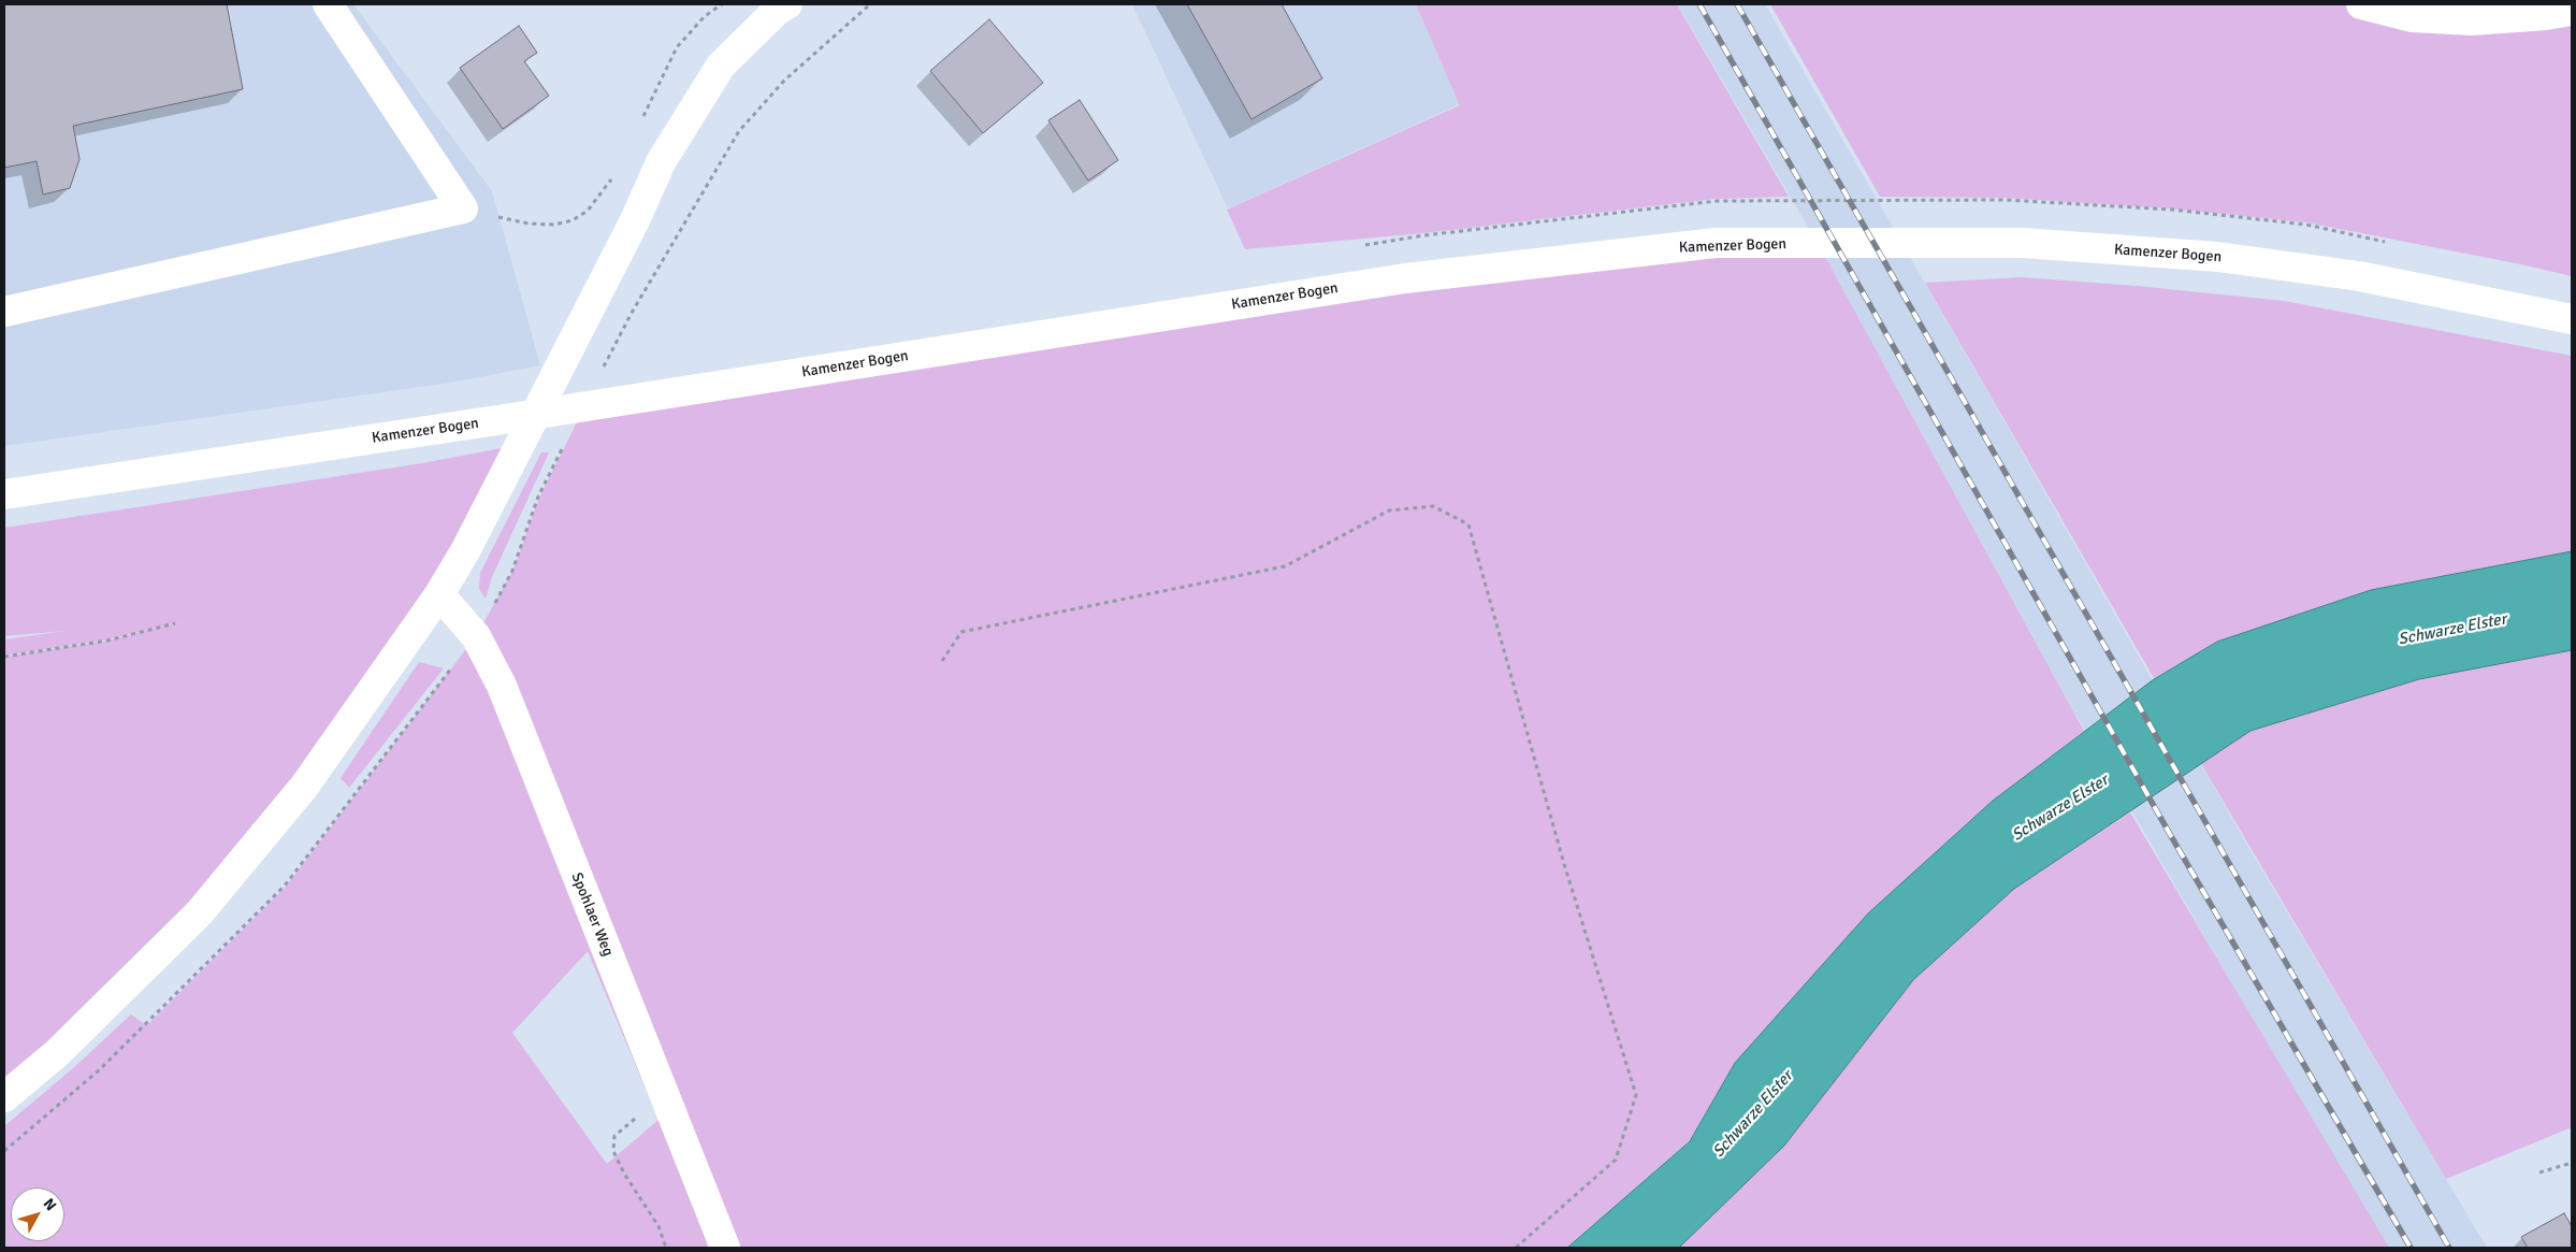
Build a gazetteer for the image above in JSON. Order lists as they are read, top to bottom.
{
  "streets": {
    "main road": ["Kamenzer Bogen", "Spohlaer Weg"]
  },
  "water": ["Schwarze Elster"],
  "north": "top right"
}
